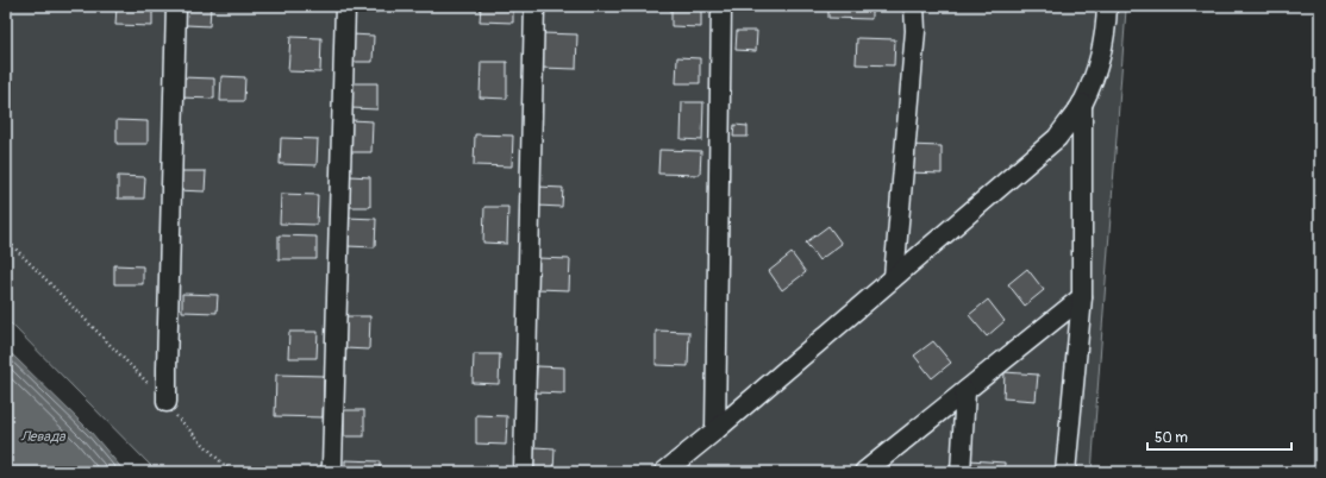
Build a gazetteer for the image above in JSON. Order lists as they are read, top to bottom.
{
  "water": ["Левада"],
  "scale_bar": "50 m"
}
